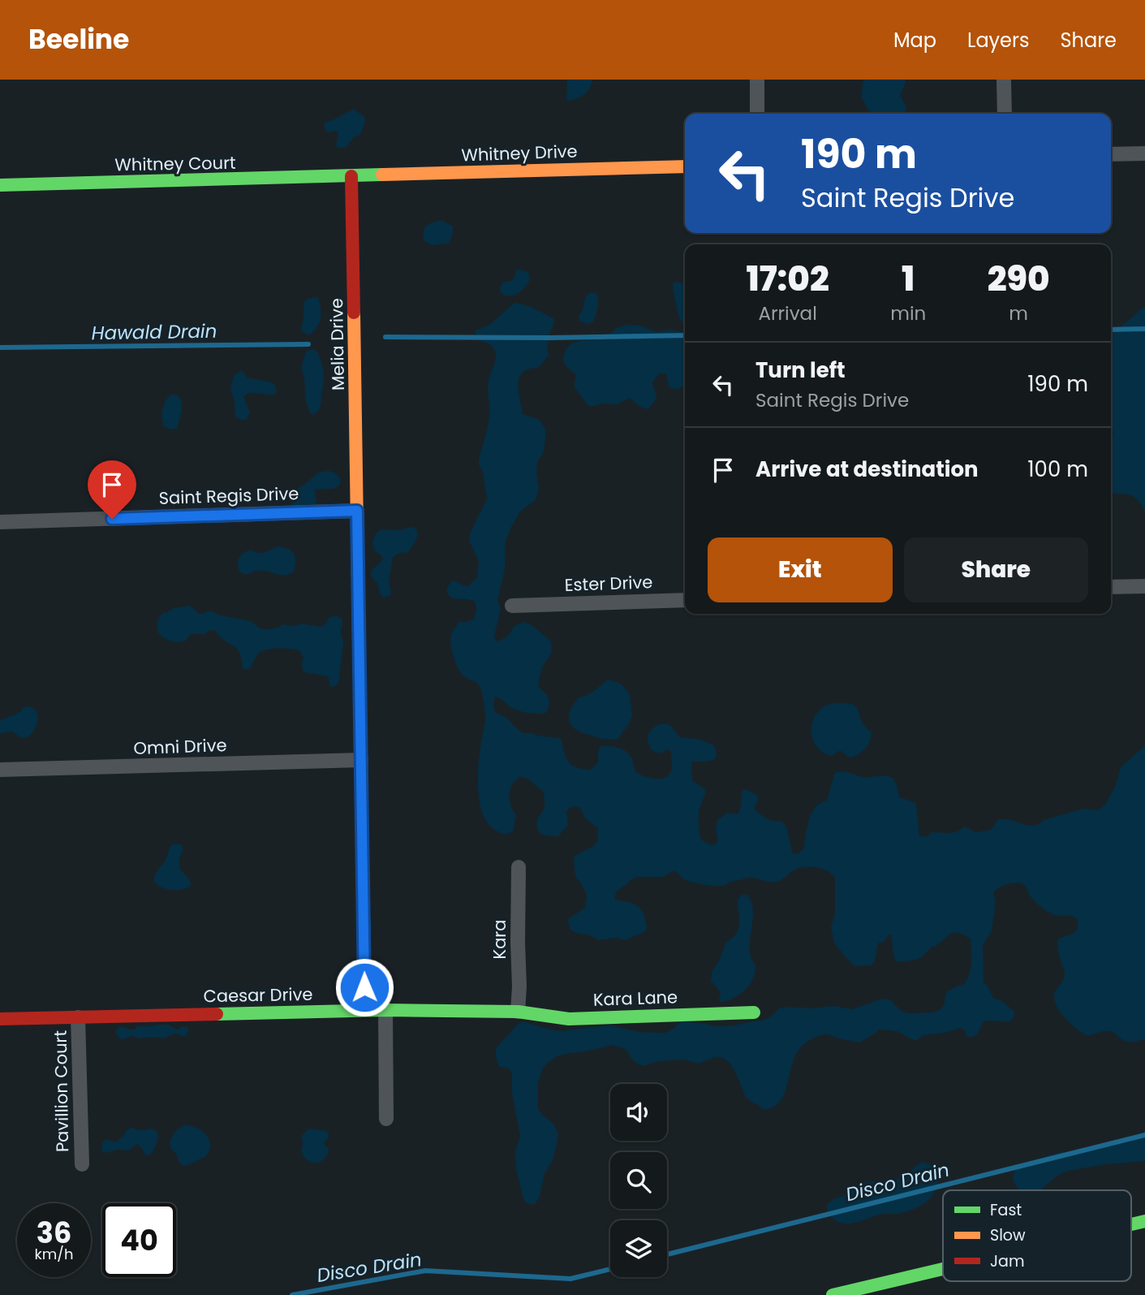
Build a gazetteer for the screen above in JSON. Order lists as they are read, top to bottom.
{
  "streets": {
    "main road": [
      "Whitney Drive",
      "Whitney Court",
      "Melia Drive",
      "Caesar Drive",
      "Kara Lane"
    ],
    "street": [
      "Saint Regis Drive",
      "Ester Drive",
      "Omni Drive",
      "Kara",
      "Pavillion Court"
    ]
  },
  "crossings": [
    ["Whitney Drive", "Whitney Court"],
    ["Whitney Drive", "Melia Drive"],
    ["Whitney Court", "Melia Drive"],
    ["Melia Drive", "Saint Regis Drive"],
    ["Melia Drive", "Omni Drive"],
    ["Melia Drive", "Caesar Drive"],
    ["Kara", "Caesar Drive"],
    ["Kara", "Kara Lane"],
    ["Caesar Drive", "Kara Lane"],
    ["Caesar Drive", "Pavillion Court"]
  ],
  "water": ["Hawald Drain", "Disco Drain"],
  "legend": ["Fast", "Slow", "Jam"],
  "page": {
    "header": "Beeline",
    "nav": ["Map", "Layers", "Share"],
    "turn": ["190 m", "Saint Regis Drive"],
    "eta": [
      "17:02",
      "Arrival",
      "1",
      "min",
      "290",
      "m"
    ],
    "list": [
      {
        "name": "Turn left",
        "note": "Saint Regis Drive",
        "value": "190 m"
      },
      {
        "name": "Arrive at destination",
        "value": "100 m"
      }
    ],
    "buttons": ["Exit", "Share"],
    "speed": "36 km/h",
    "limit": "40"
  }
}
